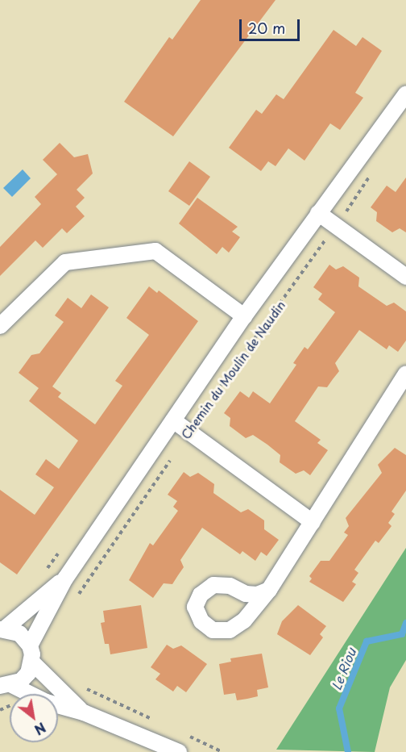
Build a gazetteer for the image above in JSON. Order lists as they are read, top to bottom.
{
  "streets": {
    "street": ["Chemin du Moulin de Naudin"]
  },
  "water": ["Le Riou"],
  "scale_bar": "20 m",
  "north": "bottom right"
}
